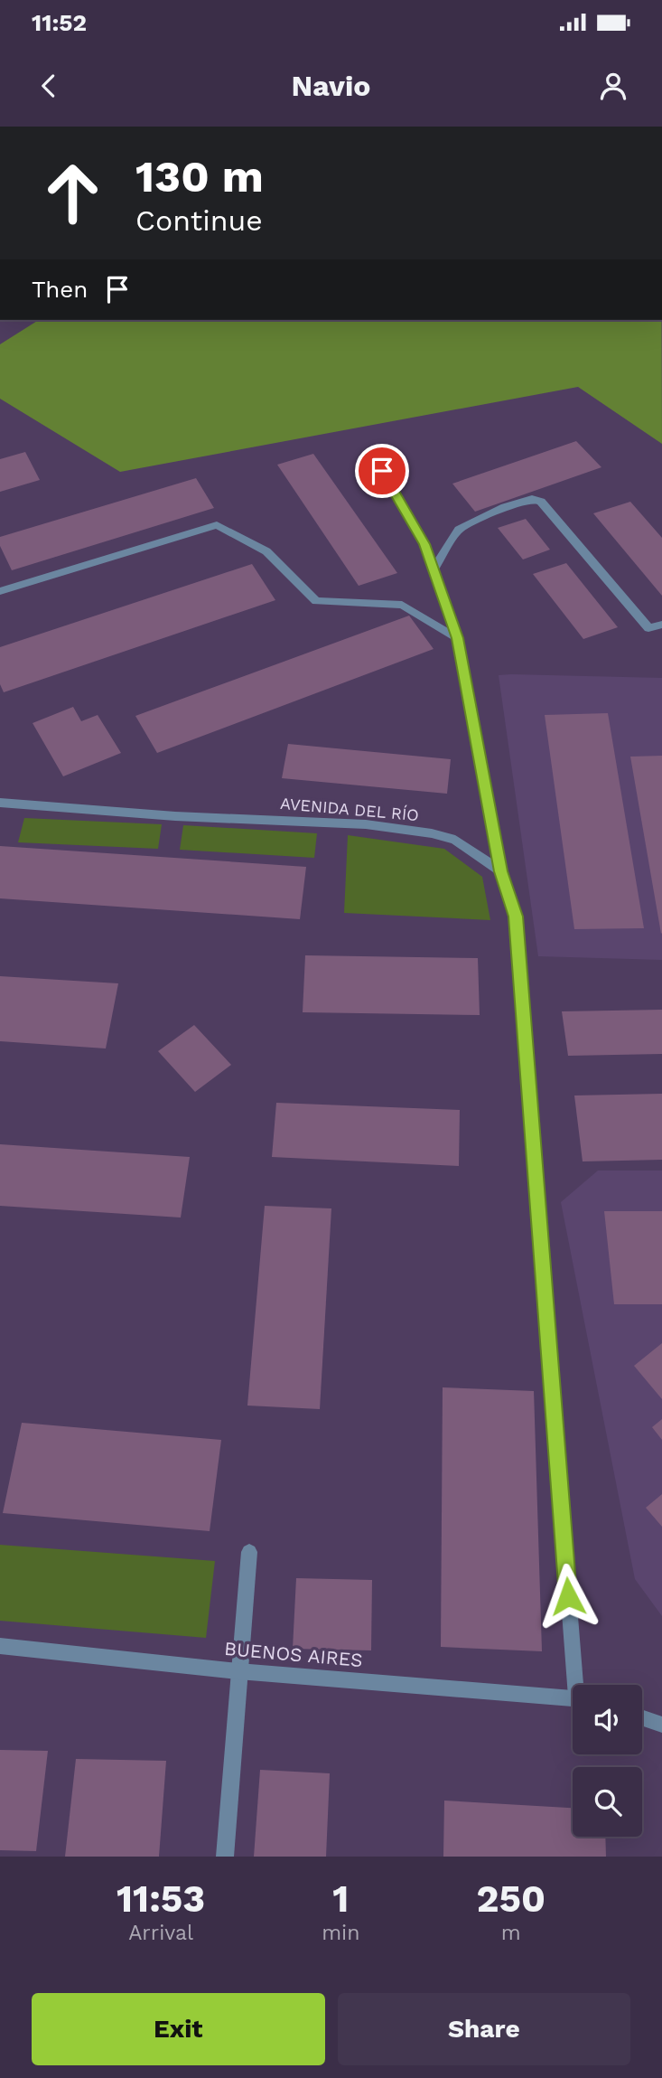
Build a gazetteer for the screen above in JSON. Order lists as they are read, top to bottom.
{
  "streets": {
    "street": ["AVENIDA DEL RÍO", "BUENOS AIRES"]
  },
  "page": {
    "status": "11:52",
    "header": "Navio",
    "turn": ["130 m", "Continue"],
    "then": "Then",
    "eta": [
      "11:53",
      "Arrival",
      "1",
      "min",
      "250",
      "m"
    ],
    "buttons": ["Exit", "Share"]
  }
}
